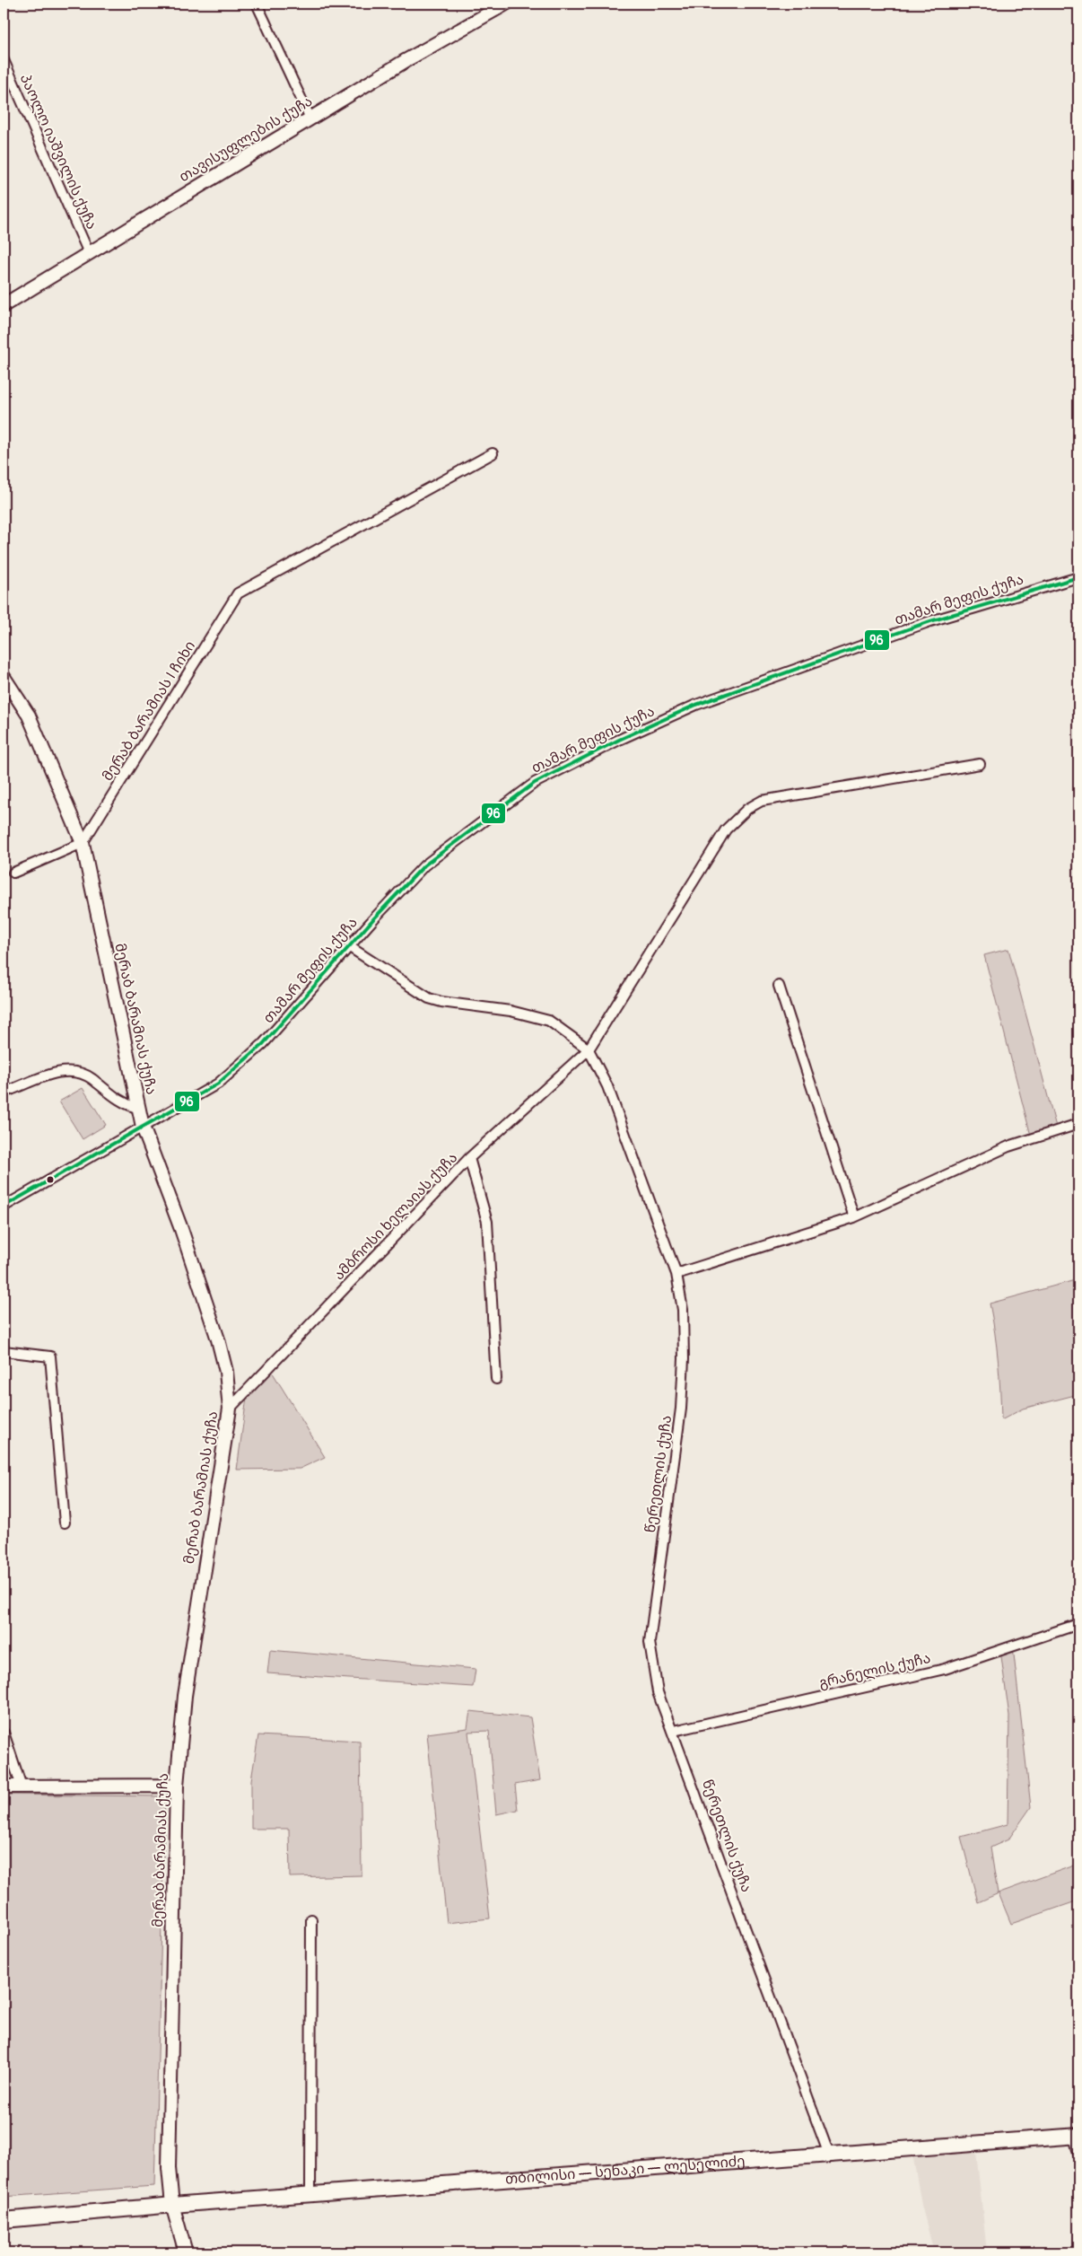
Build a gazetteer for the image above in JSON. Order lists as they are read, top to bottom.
{
  "streets": {
    "highway": ["თბილისი — სენაკი — ლესელიძე"],
    "main road": ["თავისუფლების ქუჩა", "მერაბ ბარამიას ქუჩა"],
    "street": [
      "პაოლო იაშვილის ქუჩა",
      "თამარ მეფის ქუჩა",
      "მერაბ ბარამიას I ჩიხი",
      "ამბროსი ხელაიას ქუჩა",
      "წერეთლის ქუჩა",
      "გრანელის ქუჩა"
    ]
  },
  "crossings": [
    ["თავისუფლების ქუჩა", "პაოლო იაშვილის ქუჩა"],
    ["თამარ მეფის ქუჩა", "მერაბ ბარამიას ქუჩა"],
    ["თამარ მეფის ქუჩა", "წერეთლის ქუჩა"],
    ["მერაბ ბარამიას I ჩიხი", "მერაბ ბარამიას ქუჩა"],
    ["მერაბ ბარამიას ქუჩა", "ამბროსი ხელაიას ქუჩა"],
    ["მერაბ ბარამიას ქუჩა", "თბილისი — სენაკი — ლესელიძე"],
    ["ამბროსი ხელაიას ქუჩა", "წერეთლის ქუჩა"],
    ["წერეთლის ქუჩა", "გრანელის ქუჩა"],
    ["წერეთლის ქუჩა", "თბილისი — სენაკი — ლესელიძე"]
  ],
  "lines": ["transit line 96"]
}
